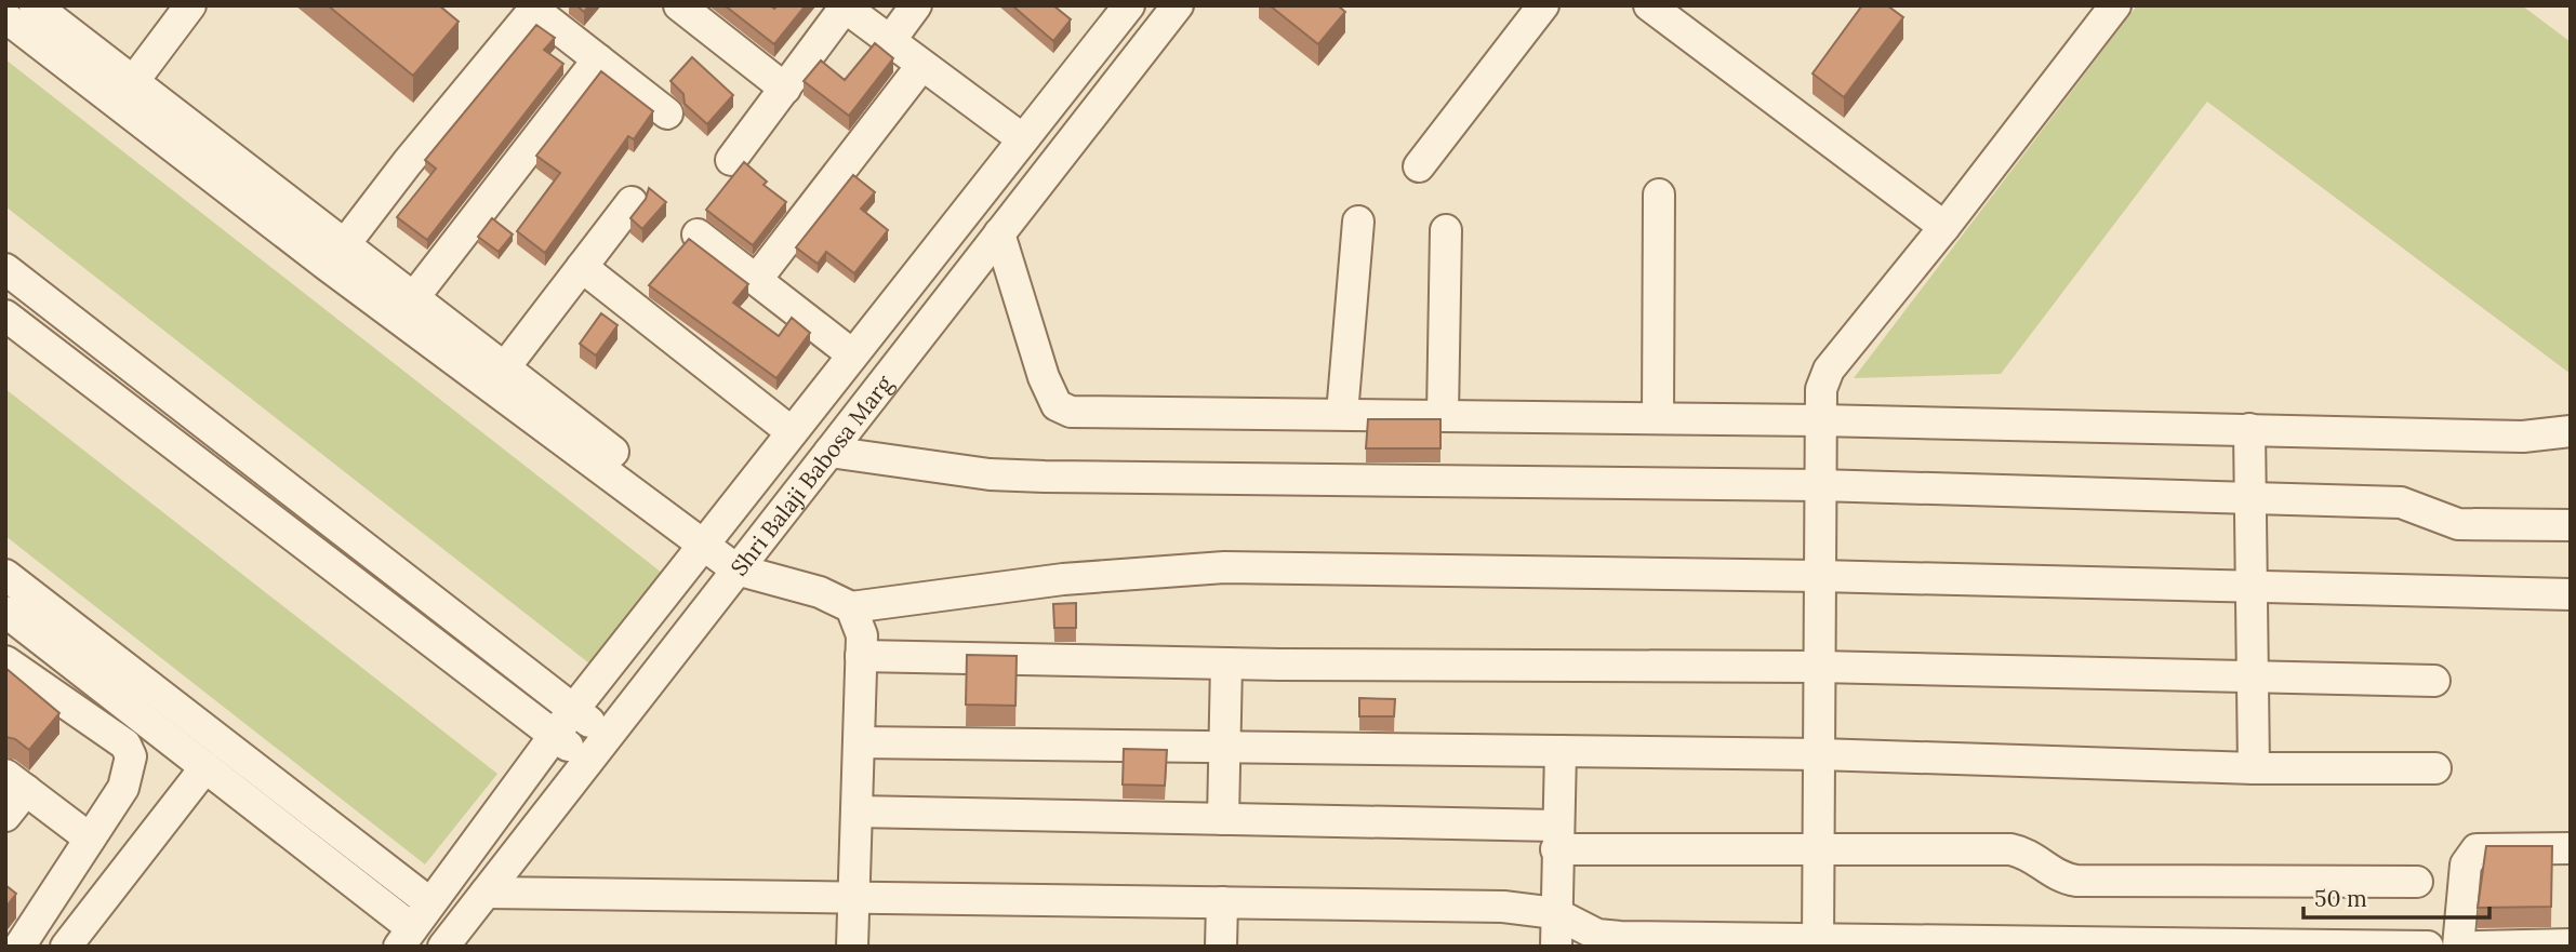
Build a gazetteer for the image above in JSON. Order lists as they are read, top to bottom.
{
  "streets": {
    "street": ["Shri Balaji Babosa Marg"]
  },
  "scale_bar": "50 m"
}
